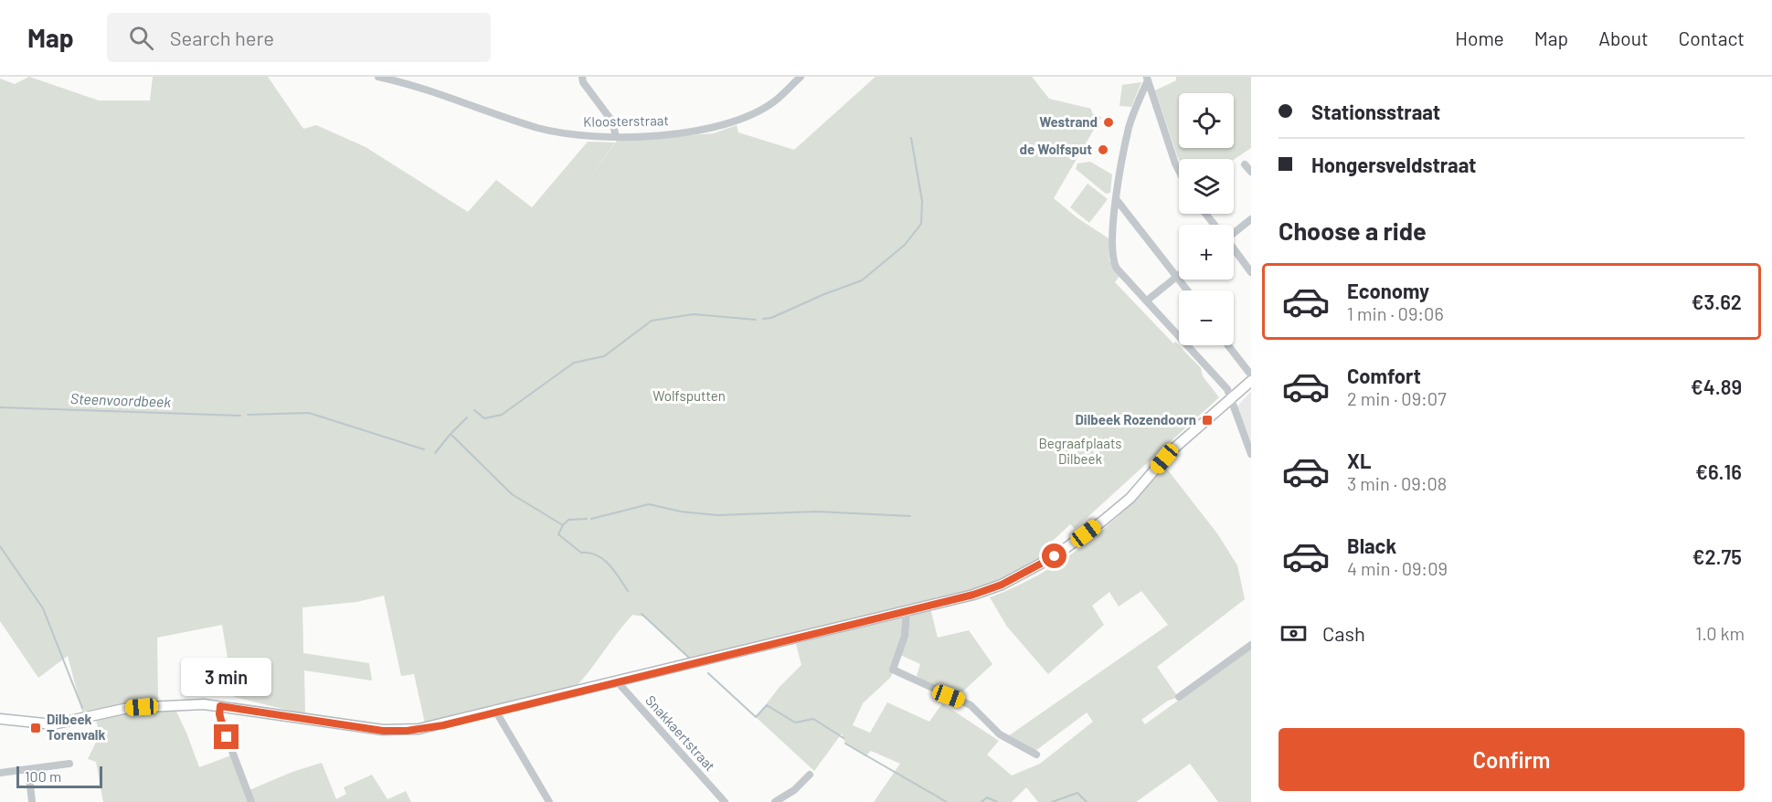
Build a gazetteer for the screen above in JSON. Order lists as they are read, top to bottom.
{
  "streets": {
    "street": ["Kloosterstraat", "Snakkaertstraat"]
  },
  "water": ["Steenvoordbeek"],
  "parks": ["Wolfsputten", "Begraafplaats Dilbeek"],
  "places": {
    "other": ["Westrand", "de Wolfsput"],
    "transit": ["Dilbeek Rozendoorn", "Dilbeek Torenvalk"]
  },
  "scale_bar": "100 m",
  "page": {
    "header": "Map",
    "search": "Search here",
    "nav": [
      "Home",
      "Map",
      "About",
      "Contact"
    ],
    "banner": ["Stationsstraat", "Hongersveldstraat"],
    "map_buttons": ["+", "−"],
    "heading": "Choose a ride",
    "list": [
      {
        "name": "Economy",
        "note": "1 min · 09:06",
        "value": "€3.62"
      },
      {
        "name": "Comfort",
        "note": "2 min · 09:07",
        "value": "€4.89"
      },
      {
        "name": "XL",
        "note": "3 min · 09:08",
        "value": "€6.16"
      },
      {
        "name": "Black",
        "note": "4 min · 09:09",
        "value": "€2.75"
      }
    ],
    "pay": ["Cash", "1.0 km"],
    "bubble": "3 min",
    "buttons": "Confirm",
    "scale": "100 m"
  }
}
